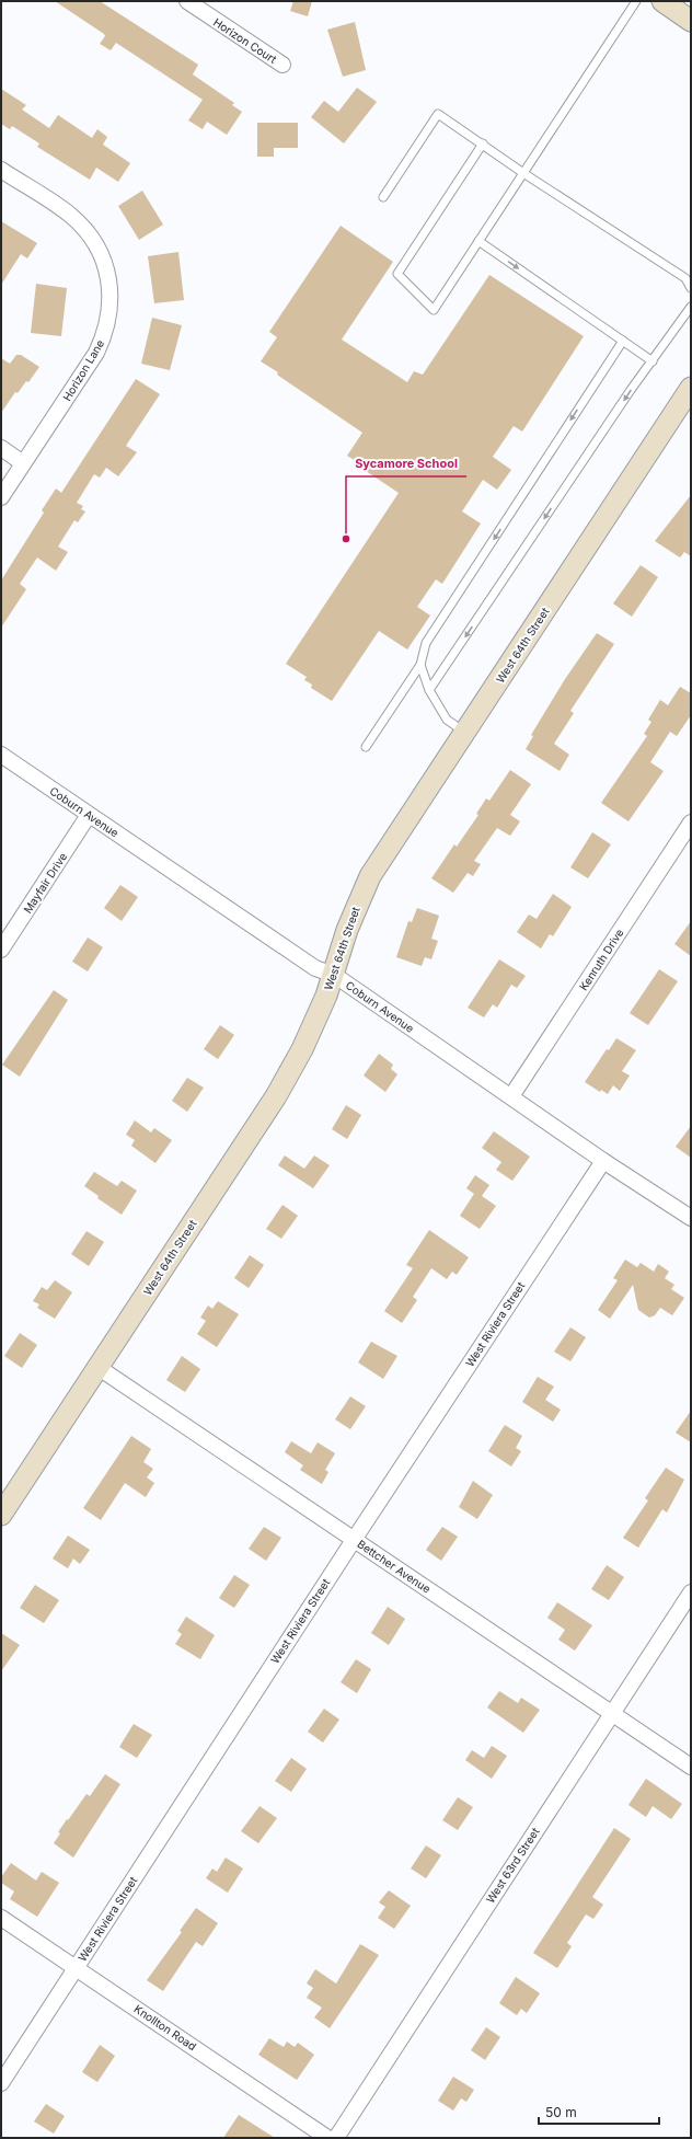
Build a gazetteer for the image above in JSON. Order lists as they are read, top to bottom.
{
  "streets": {
    "street": [
      "Horizon Court",
      "Horizon Lane",
      "West 64th Street",
      "Coburn Avenue",
      "Mayfair Drive",
      "Kenruth Drive",
      "West Riviera Street",
      "Bettcher Avenue",
      "West 63rd Street",
      "Knollton Road"
    ]
  },
  "crossings": [
    ["West 64th Street", "Coburn Avenue"],
    ["West 64th Street", "Bettcher Avenue"],
    ["Coburn Avenue", "Mayfair Drive"],
    ["Coburn Avenue", "Kenruth Drive"],
    ["Coburn Avenue", "West Riviera Street"],
    ["West Riviera Street", "Bettcher Avenue"],
    ["West Riviera Street", "Knollton Road"],
    ["Bettcher Avenue", "West 63rd Street"]
  ],
  "places": ["Sycamore School"],
  "scale_bar": "50 m"
}
